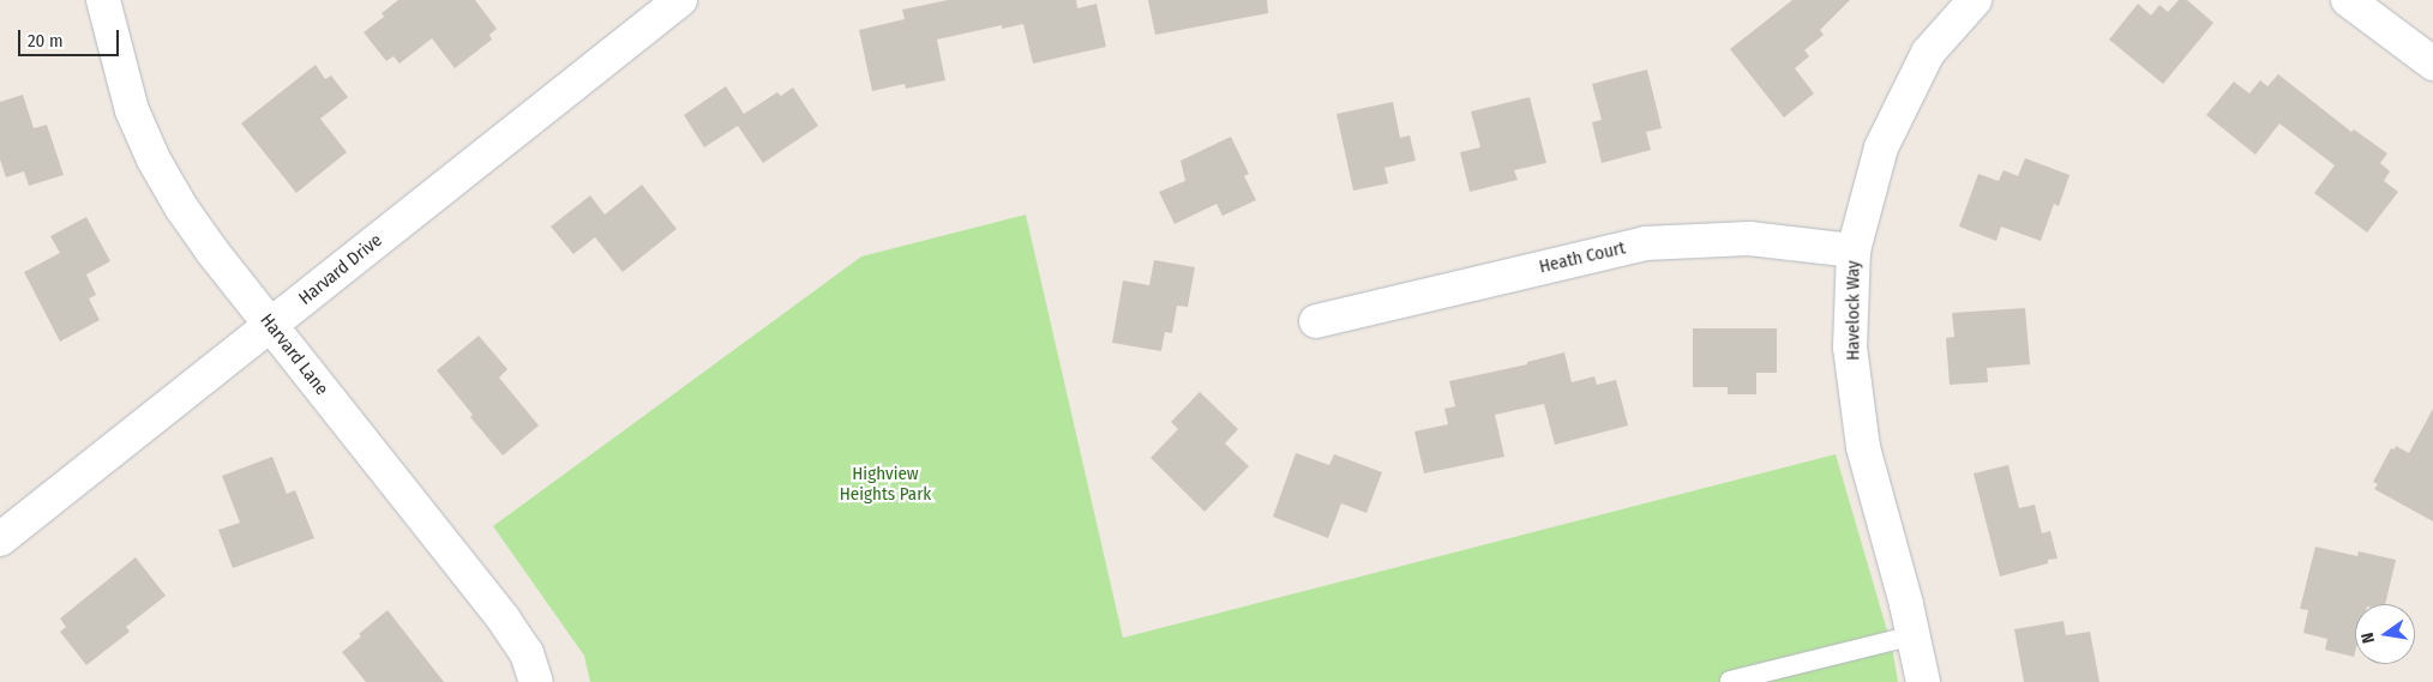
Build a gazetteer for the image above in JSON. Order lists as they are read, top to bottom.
{
  "streets": {
    "street": [
      "Heath Court",
      "Harvard Drive",
      "Havelock Way",
      "Harvard Lane"
    ]
  },
  "crossings": [
    ["Heath Court", "Havelock Way"],
    ["Harvard Drive", "Harvard Lane"]
  ],
  "parks": ["Highview Heights Park"],
  "scale_bar": "20 m",
  "north": "left"
}
